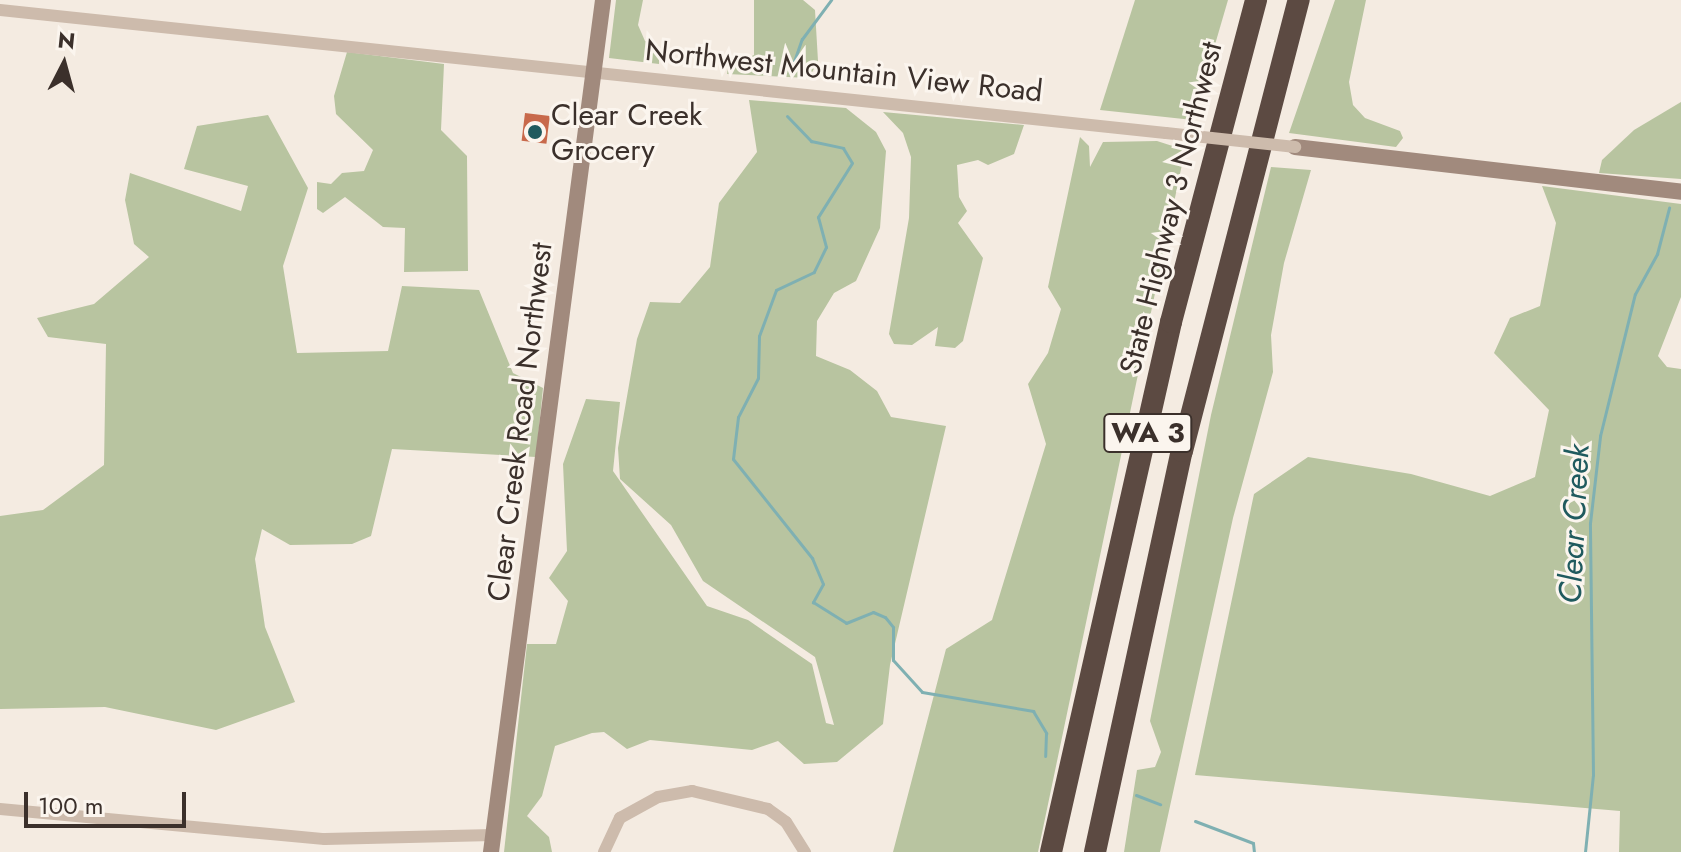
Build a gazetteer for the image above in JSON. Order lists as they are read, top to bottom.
{
  "streets": {
    "highway": ["State Highway 3 Northwest", "WA 3"],
    "main road": ["Northwest Mountain View Road", "Clear Creek Road Northwest"]
  },
  "crossings": [
    ["Northwest Mountain View Road", "Clear Creek Road Northwest"]
  ],
  "water": ["Clear Creek"],
  "places": ["Clear Creek Grocery"],
  "scale_bar": "100 m",
  "north": "top"
}
